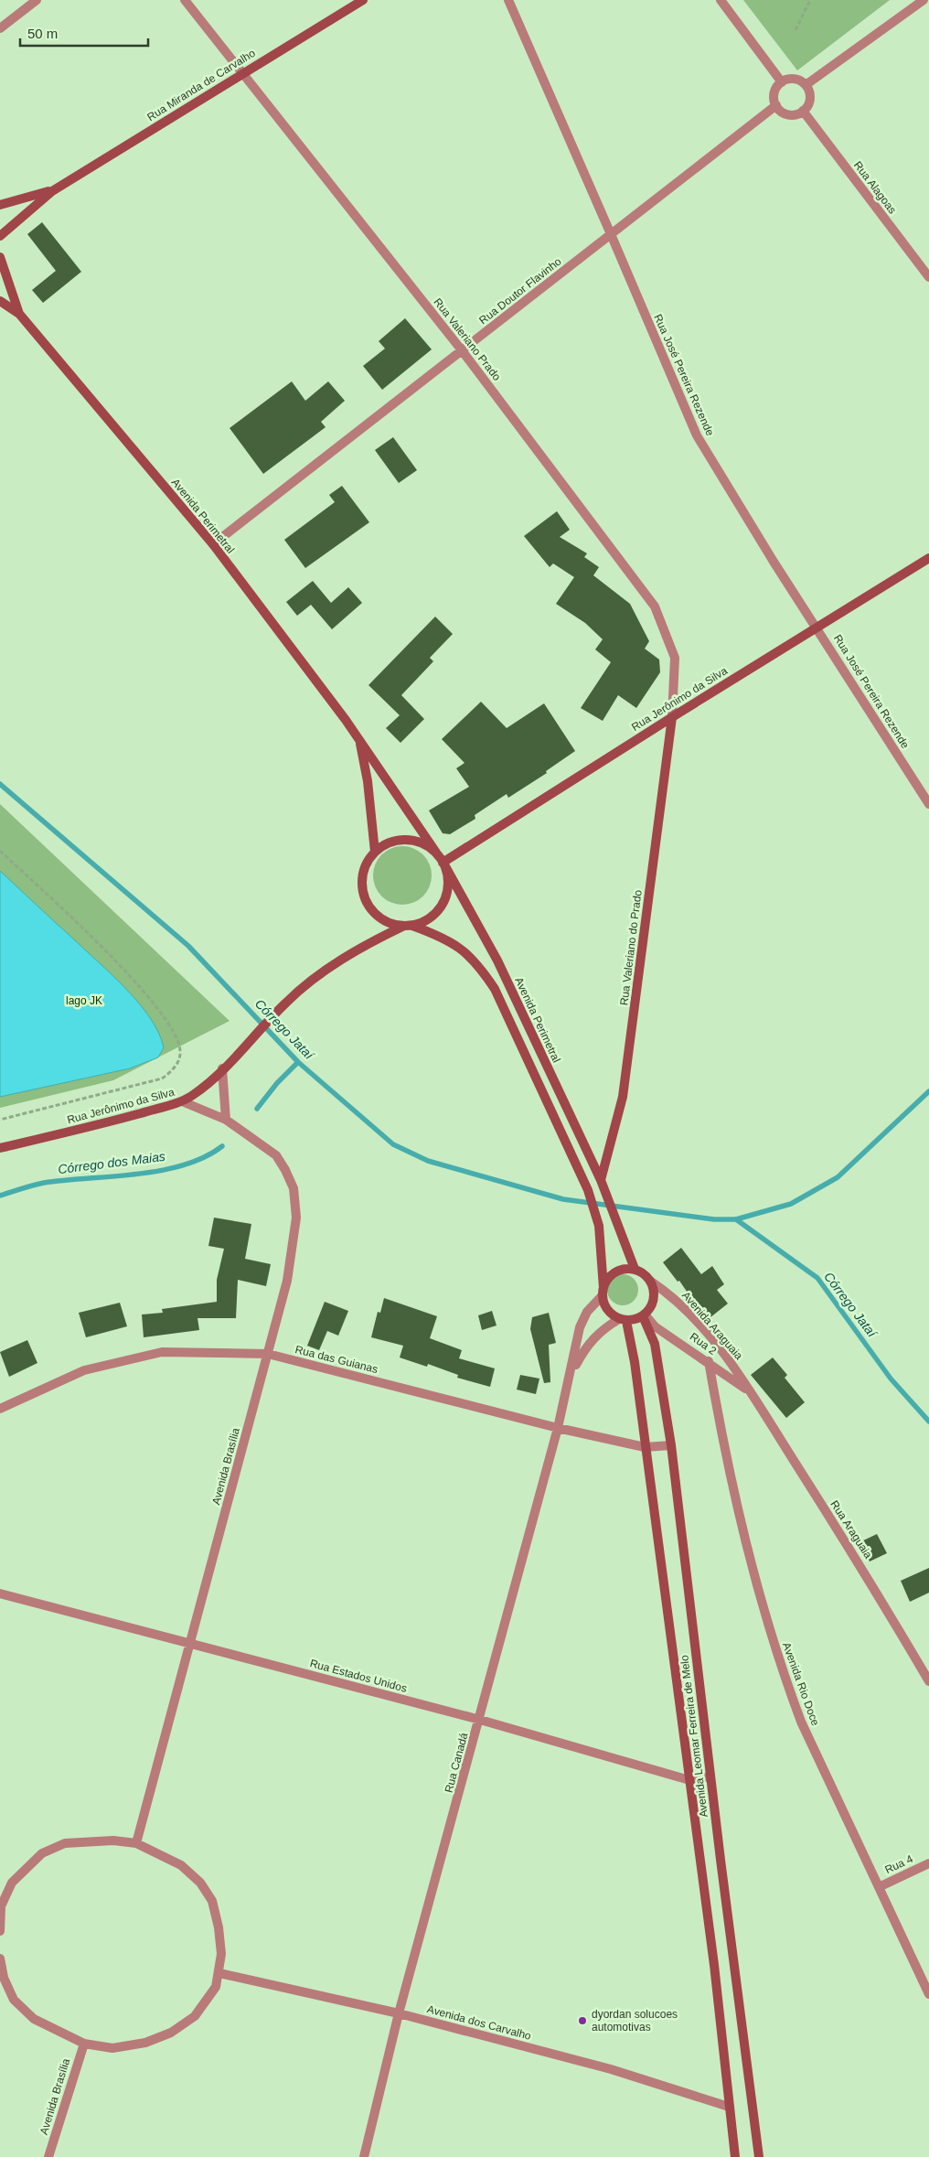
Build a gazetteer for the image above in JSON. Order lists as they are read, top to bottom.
{
  "streets": {
    "street": [
      "Rua Miranda de Carvalho",
      "Rua Alagoas",
      "Rua Doutor Flavinho",
      "Rua Valeriano Prado",
      "Rua José Pereira Rezende",
      "Avenida Perimetral",
      "Rua Jerônimo da Silva",
      "Rua Valeriano do Prado",
      "Avenida Araguaia",
      "Rua 2",
      "Rua das Guianas",
      "Avenida Brasília",
      "Rua Araguaia",
      "Rua Estados Unidos",
      "Avenida Rio Doce",
      "Avenida Leomar Ferreira de Melo",
      "Rua Canadá",
      "Rua 4",
      "Avenida dos Carvalho"
    ]
  },
  "crossings": [
    ["Rua Miranda de Carvalho", "Rua Valeriano Prado"],
    ["Rua Alagoas", "Rua Doutor Flavinho"],
    ["Rua Doutor Flavinho", "Rua Valeriano Prado"],
    ["Rua Doutor Flavinho", "Rua José Pereira Rezende"],
    ["Rua Doutor Flavinho", "Avenida Perimetral"],
    ["Rua Valeriano Prado", "Rua Jerônimo da Silva"],
    ["Rua Valeriano Prado", "Rua Valeriano do Prado"],
    ["Rua José Pereira Rezende", "Rua Jerônimo da Silva"],
    ["Avenida Perimetral", "Rua Jerônimo da Silva"],
    ["Avenida Perimetral", "Rua Valeriano do Prado"],
    ["Avenida Perimetral", "Avenida Araguaia"],
    ["Avenida Perimetral", "Rua 2"],
    ["Avenida Perimetral", "Avenida Leomar Ferreira de Melo"],
    ["Avenida Perimetral", "Rua Canadá"],
    ["Rua Jerônimo da Silva", "Rua Valeriano do Prado"],
    ["Rua Jerônimo da Silva", "Avenida Brasília"],
    ["Avenida Araguaia", "Rua 2"],
    ["Avenida Araguaia", "Rua Araguaia"],
    ["Avenida Araguaia", "Avenida Leomar Ferreira de Melo"],
    ["Avenida Araguaia", "Rua Canadá"],
    ["Rua 2", "Rua Araguaia"],
    ["Rua 2", "Avenida Rio Doce"],
    ["Rua 2", "Avenida Leomar Ferreira de Melo"],
    ["Rua 2", "Rua Canadá"],
    ["Rua das Guianas", "Avenida Brasília"],
    ["Rua das Guianas", "Avenida Leomar Ferreira de Melo"],
    ["Rua das Guianas", "Rua Canadá"],
    ["Avenida Brasília", "Rua Estados Unidos"],
    ["Rua Estados Unidos", "Avenida Leomar Ferreira de Melo"],
    ["Rua Estados Unidos", "Rua Canadá"],
    ["Avenida Rio Doce", "Rua 4"],
    ["Avenida Leomar Ferreira de Melo", "Rua Canadá"],
    ["Avenida Leomar Ferreira de Melo", "Avenida dos Carvalho"],
    ["Rua Canadá", "Avenida dos Carvalho"]
  ],
  "water": ["Córrego Jataí", "Córrego dos Maias"],
  "parks": ["lago JK"],
  "places": ["dyordan solucoes automotivas"],
  "scale_bar": "50 m"
}
